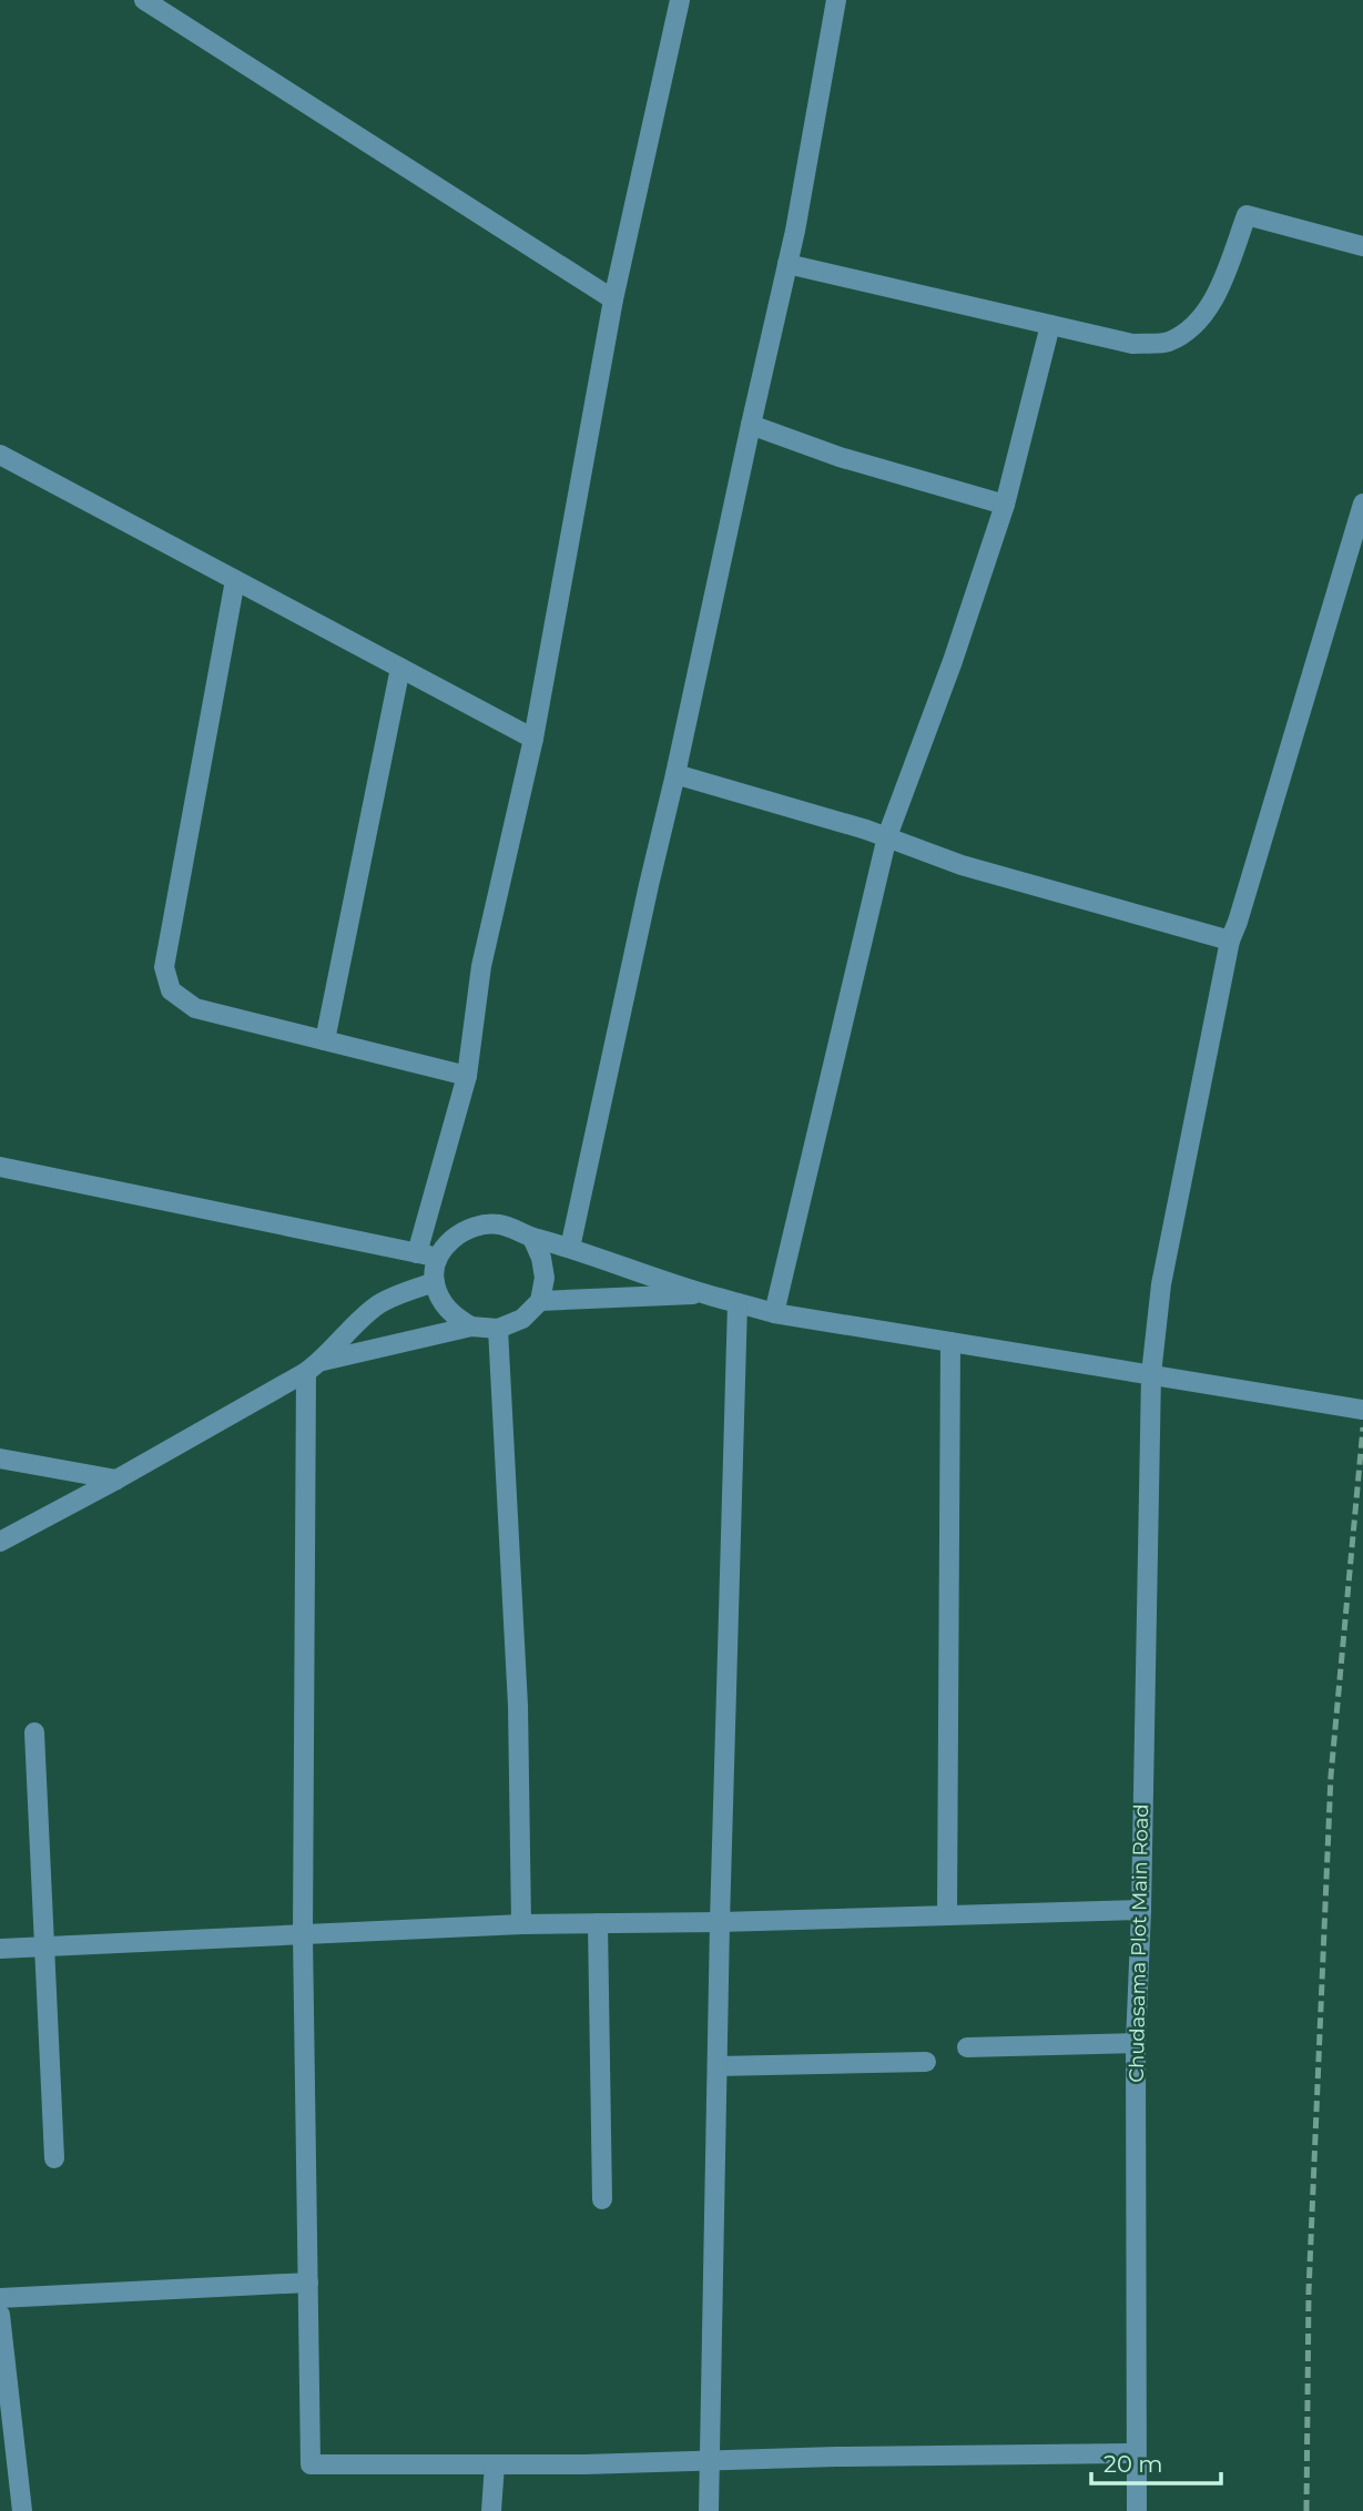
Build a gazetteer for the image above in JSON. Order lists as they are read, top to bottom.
{
  "streets": {
    "street": ["Chudasama Plot Main Road"]
  },
  "scale_bar": "20 m"
}
